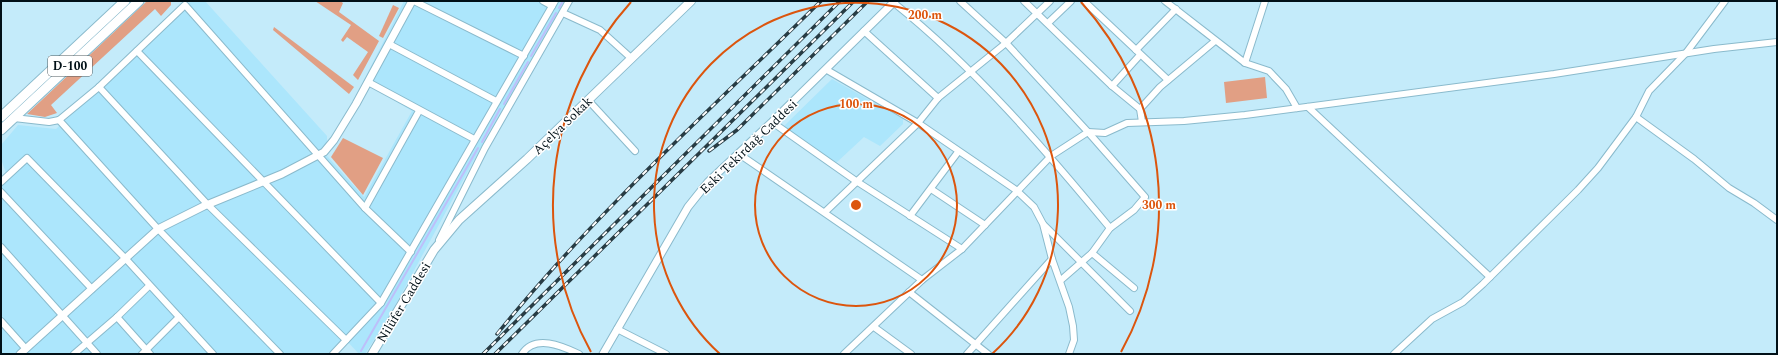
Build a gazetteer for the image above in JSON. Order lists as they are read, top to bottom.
{
  "streets": {
    "main road": ["D-100", "Açelya Sokak", "Nilüfer Caddesi"],
    "street": ["Eski Tekirdağ Caddesi"]
  },
  "crossings": [
    ["Açelya Sokak", "Nilüfer Caddesi"]
  ],
  "rings": ["200 m", "100 m", "300 m"]
}
